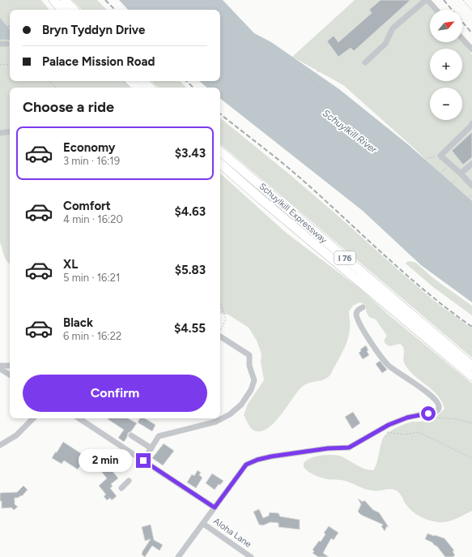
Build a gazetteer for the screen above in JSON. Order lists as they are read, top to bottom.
{
  "streets": {
    "highway": ["Schuylkill Expressway", "I 76"],
    "street": ["Aloha Lane"]
  },
  "water": ["Schuylkill River"],
  "north": "top right",
  "page": {
    "map_buttons": ["+", "−"],
    "banner": ["Bryn Tyddyn Drive", "Palace Mission Road"],
    "heading": "Choose a ride",
    "list": [
      {
        "name": "Economy",
        "note": "3 min · 16:19",
        "value": "$3.43"
      },
      {
        "name": "Comfort",
        "note": "4 min · 16:20",
        "value": "$4.63"
      },
      {
        "name": "XL",
        "note": "5 min · 16:21",
        "value": "$5.83"
      },
      {
        "name": "Black",
        "note": "6 min · 16:22",
        "value": "$4.55"
      }
    ],
    "buttons": "Confirm",
    "bubble": "2 min"
  }
}
